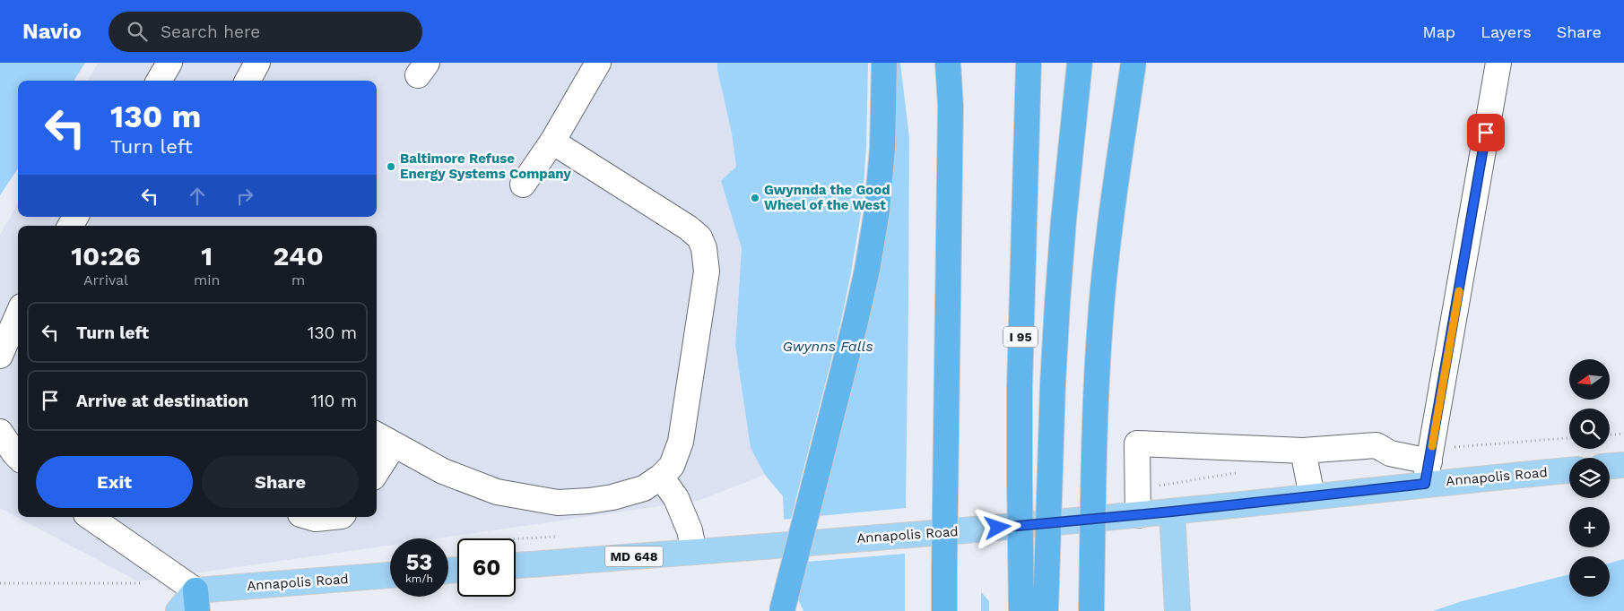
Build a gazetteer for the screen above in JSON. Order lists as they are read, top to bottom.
{
  "streets": {
    "highway": ["I 95"],
    "main road": ["Annapolis Road", "MD 648"]
  },
  "water": ["Gwynns Falls"],
  "places": ["Baltimore Refuse Energy Systems Company", "Gwynnda the Good Wheel of the West"],
  "north": "left",
  "page": {
    "header": "Navio",
    "search": "Search here",
    "nav": ["Map", "Layers", "Share"],
    "turn": ["130 m", "Turn left"],
    "eta": [
      "10:26",
      "Arrival",
      "1",
      "min",
      "240",
      "m"
    ],
    "list": [
      {
        "name": "Turn left",
        "value": "130 m"
      },
      {
        "name": "Arrive at destination",
        "value": "110 m"
      }
    ],
    "map_buttons": ["+", "−"],
    "buttons": ["Exit", "Share"],
    "speed": "53 km/h",
    "limit": "60"
  }
}
